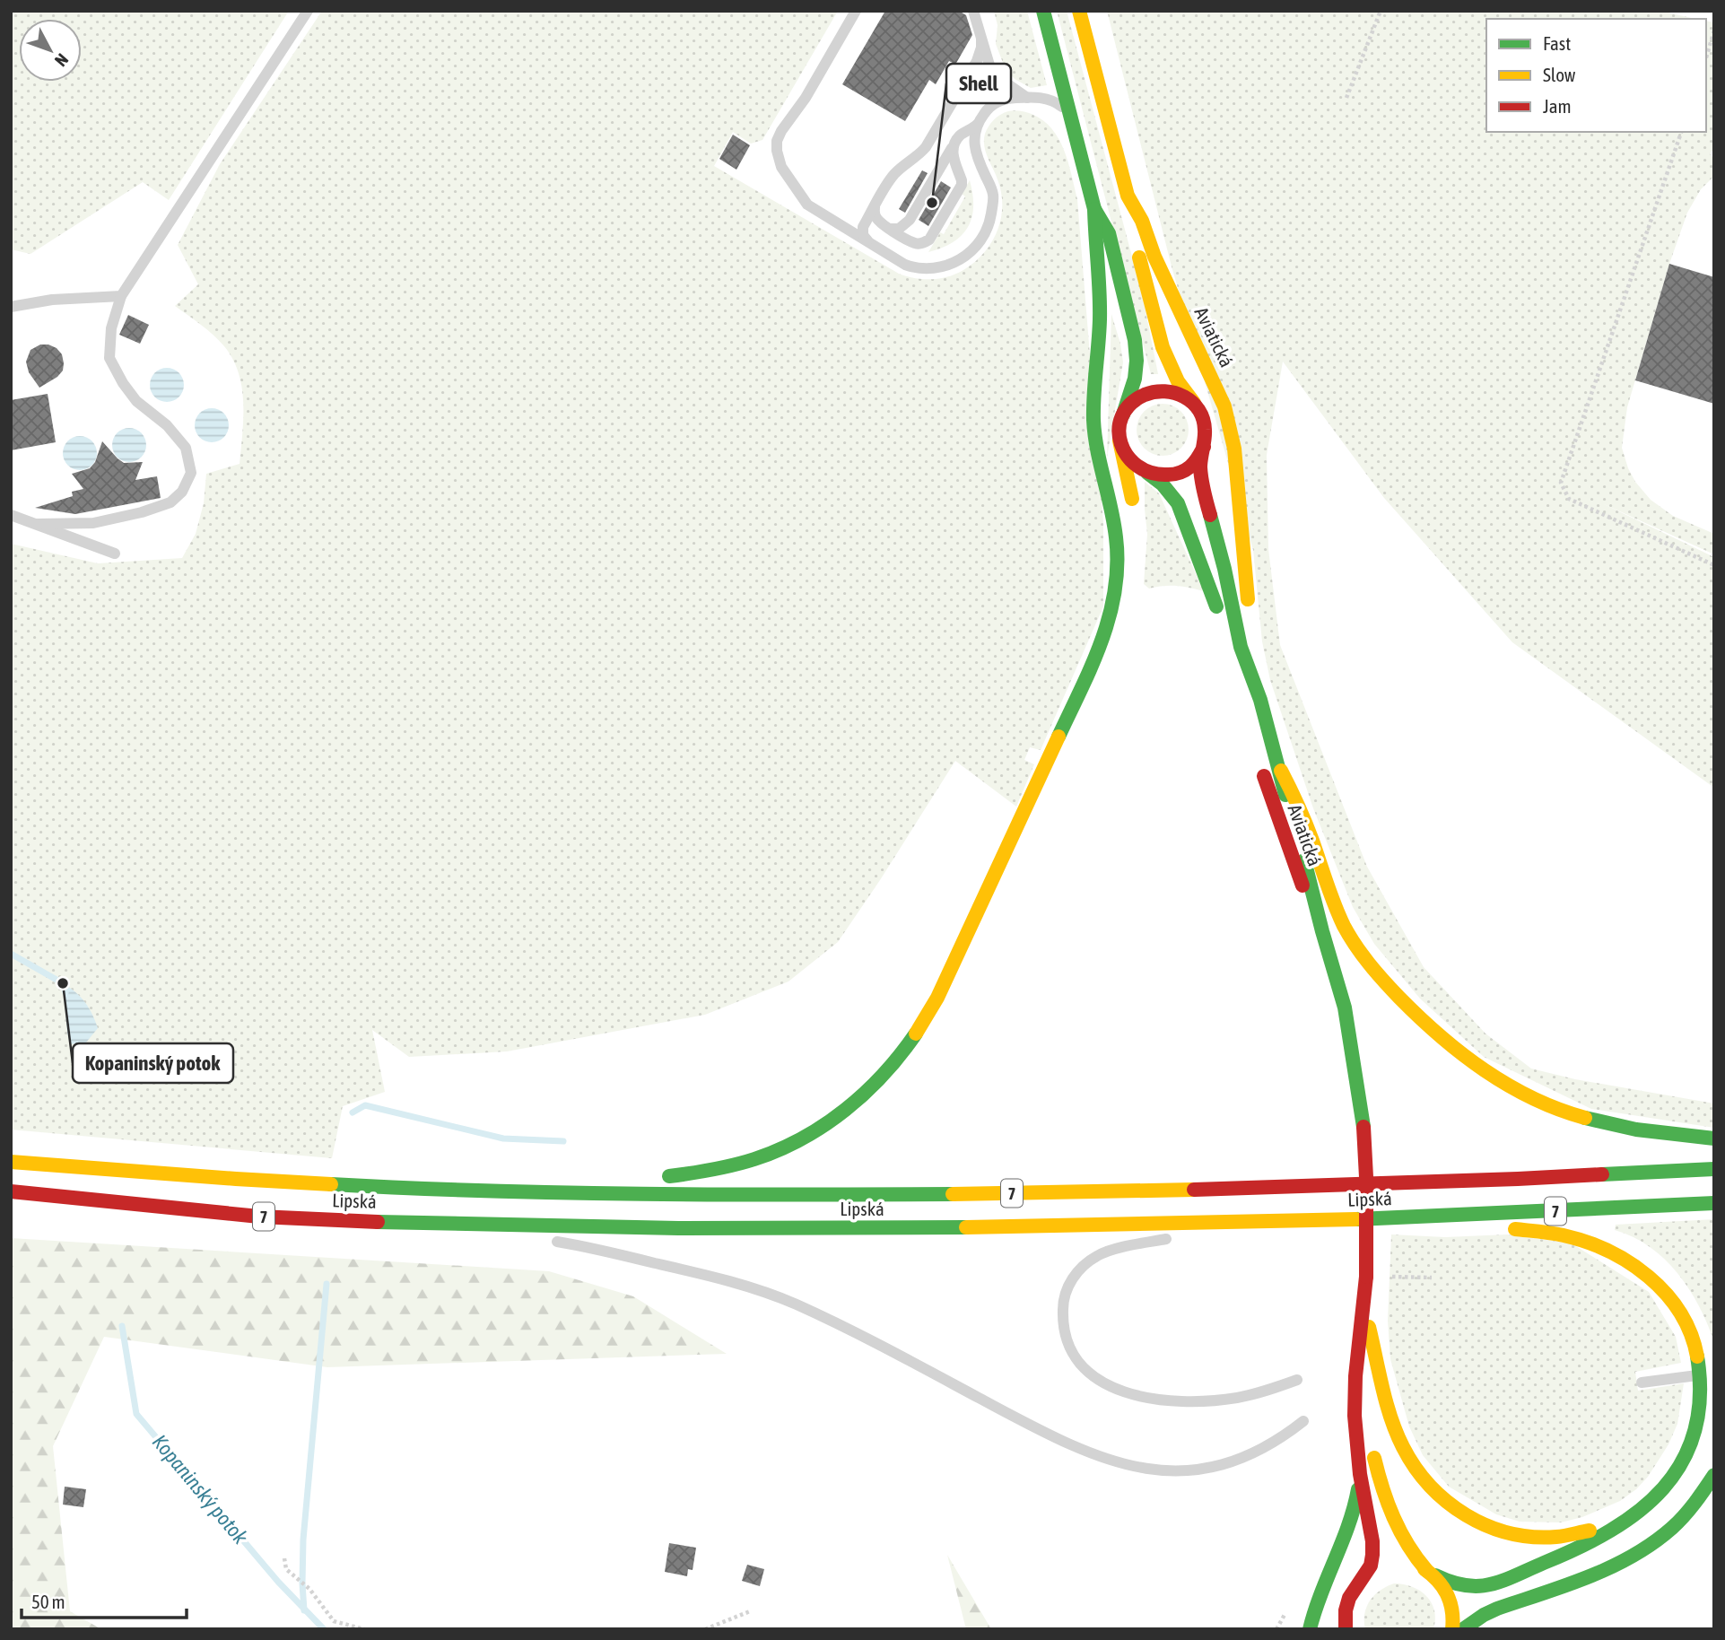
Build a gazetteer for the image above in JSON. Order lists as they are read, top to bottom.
{
  "streets": {
    "main road": ["Aviatická", "7", "Lipská"]
  },
  "water": ["Kopaninský potok"],
  "places": ["Shell", "Kopaninský potok"],
  "legend": ["Fast", "Slow", "Jam"],
  "scale_bar": "50 m",
  "north": "bottom right"
}
